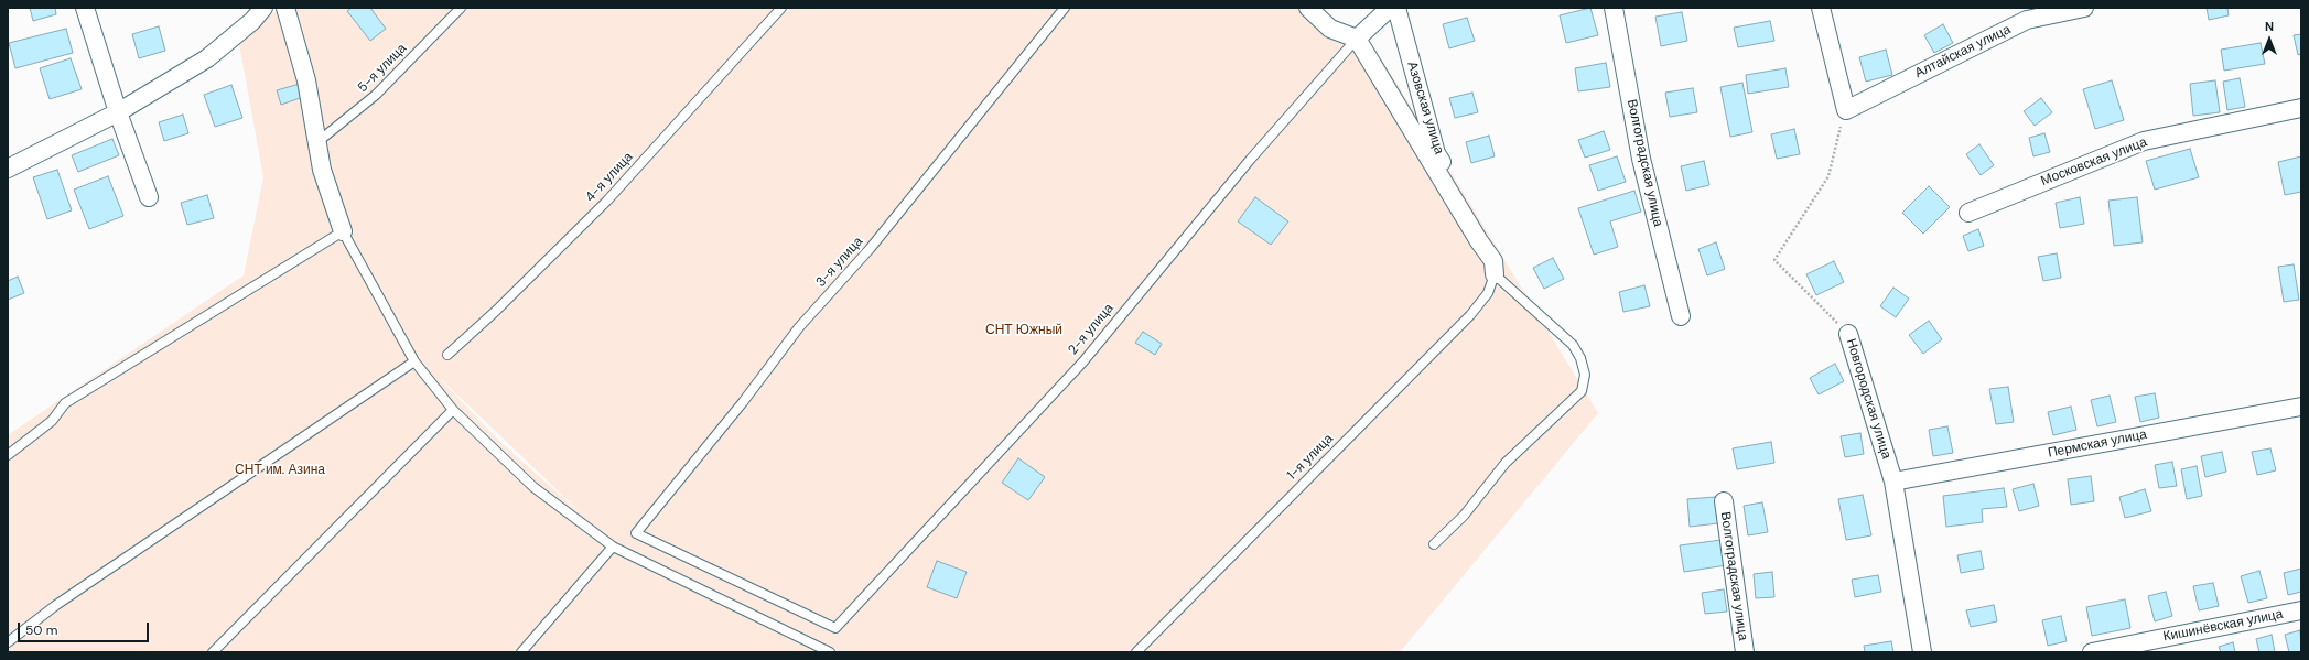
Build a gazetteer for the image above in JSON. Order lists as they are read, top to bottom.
{
  "streets": {
    "street": [
      "Алтайская улица",
      "Азовская улица",
      "Московская улица",
      "Волгоградская улица",
      "Новгородская улица",
      "Пермская улица",
      "Кишинёвская улица"
    ],
    "lane": [
      "5-я улица",
      "4-я улица",
      "3-я улица",
      "2-я улица",
      "1-я улица"
    ]
  },
  "crossings": [
    ["Алтайская улица", "Новгородская улица"],
    ["3-я улица", "2-я улица"],
    ["Новгородская улица", "Пермская улица"]
  ],
  "parks": ["СНТ Южный", "СНТ им. Азина"],
  "scale_bar": "50 m",
  "north": "top"
}
